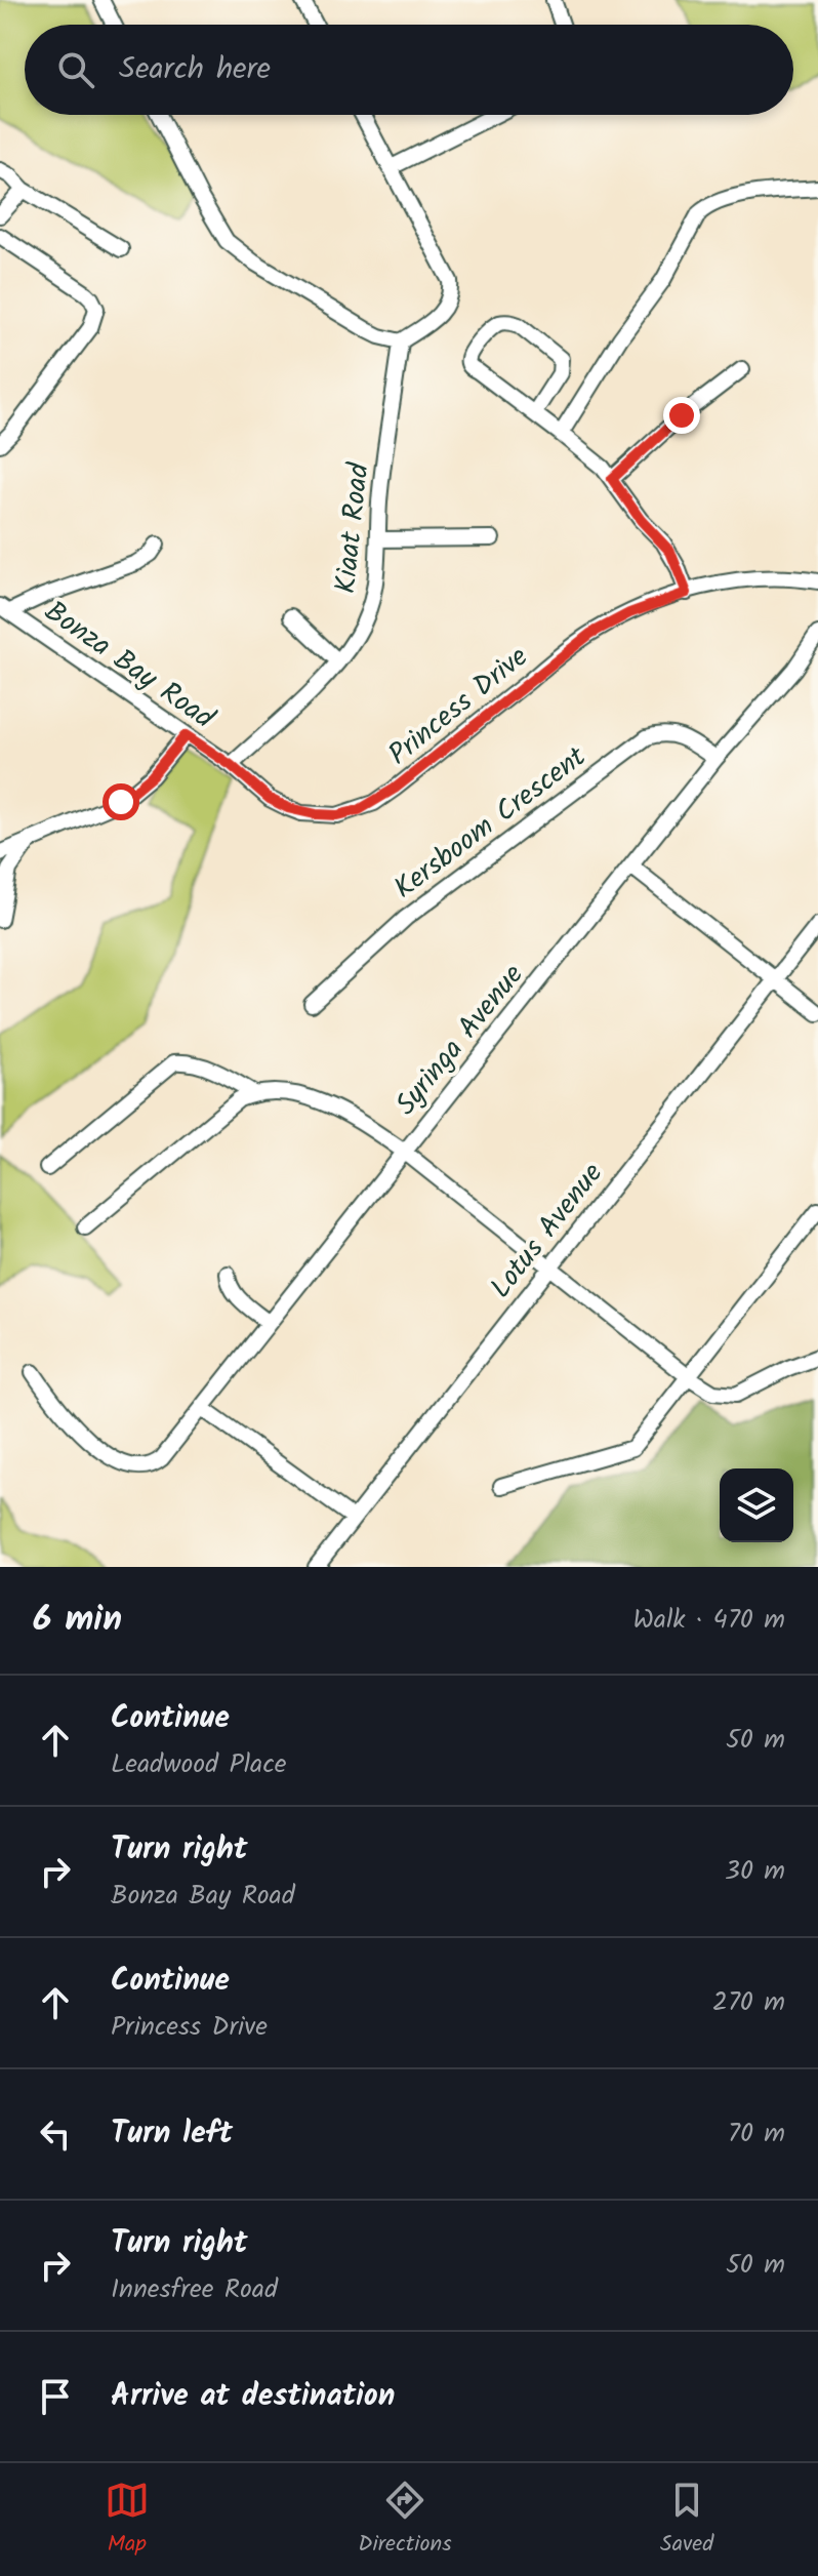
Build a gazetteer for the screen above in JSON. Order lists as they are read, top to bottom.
{
  "streets": {
    "street": [
      "Kiaat Road",
      "Bonza Bay Road",
      "Princess Drive",
      "Kersboom Crescent",
      "Syringa Avenue",
      "Lotus Avenue"
    ]
  },
  "crossings": [
    ["Kiaat Road", "Bonza Bay Road"],
    ["Kiaat Road", "Princess Drive"],
    ["Bonza Bay Road", "Princess Drive"],
    ["Kersboom Crescent", "Syringa Avenue"]
  ],
  "page": {
    "search": "Search here",
    "heading": ["6 min", "Walk · 470 m"],
    "list": [
      ["Continue", "Leadwood Place", "50 m"],
      ["Turn right", "Bonza Bay Road", "30 m"],
      ["Continue", "Princess Drive", "270 m"],
      ["Turn left", "70 m"],
      ["Turn right", "Innesfree Road", "50 m"],
      "Arrive at destination"
    ],
    "nav": ["Map", "Directions", "Saved"]
  }
}
